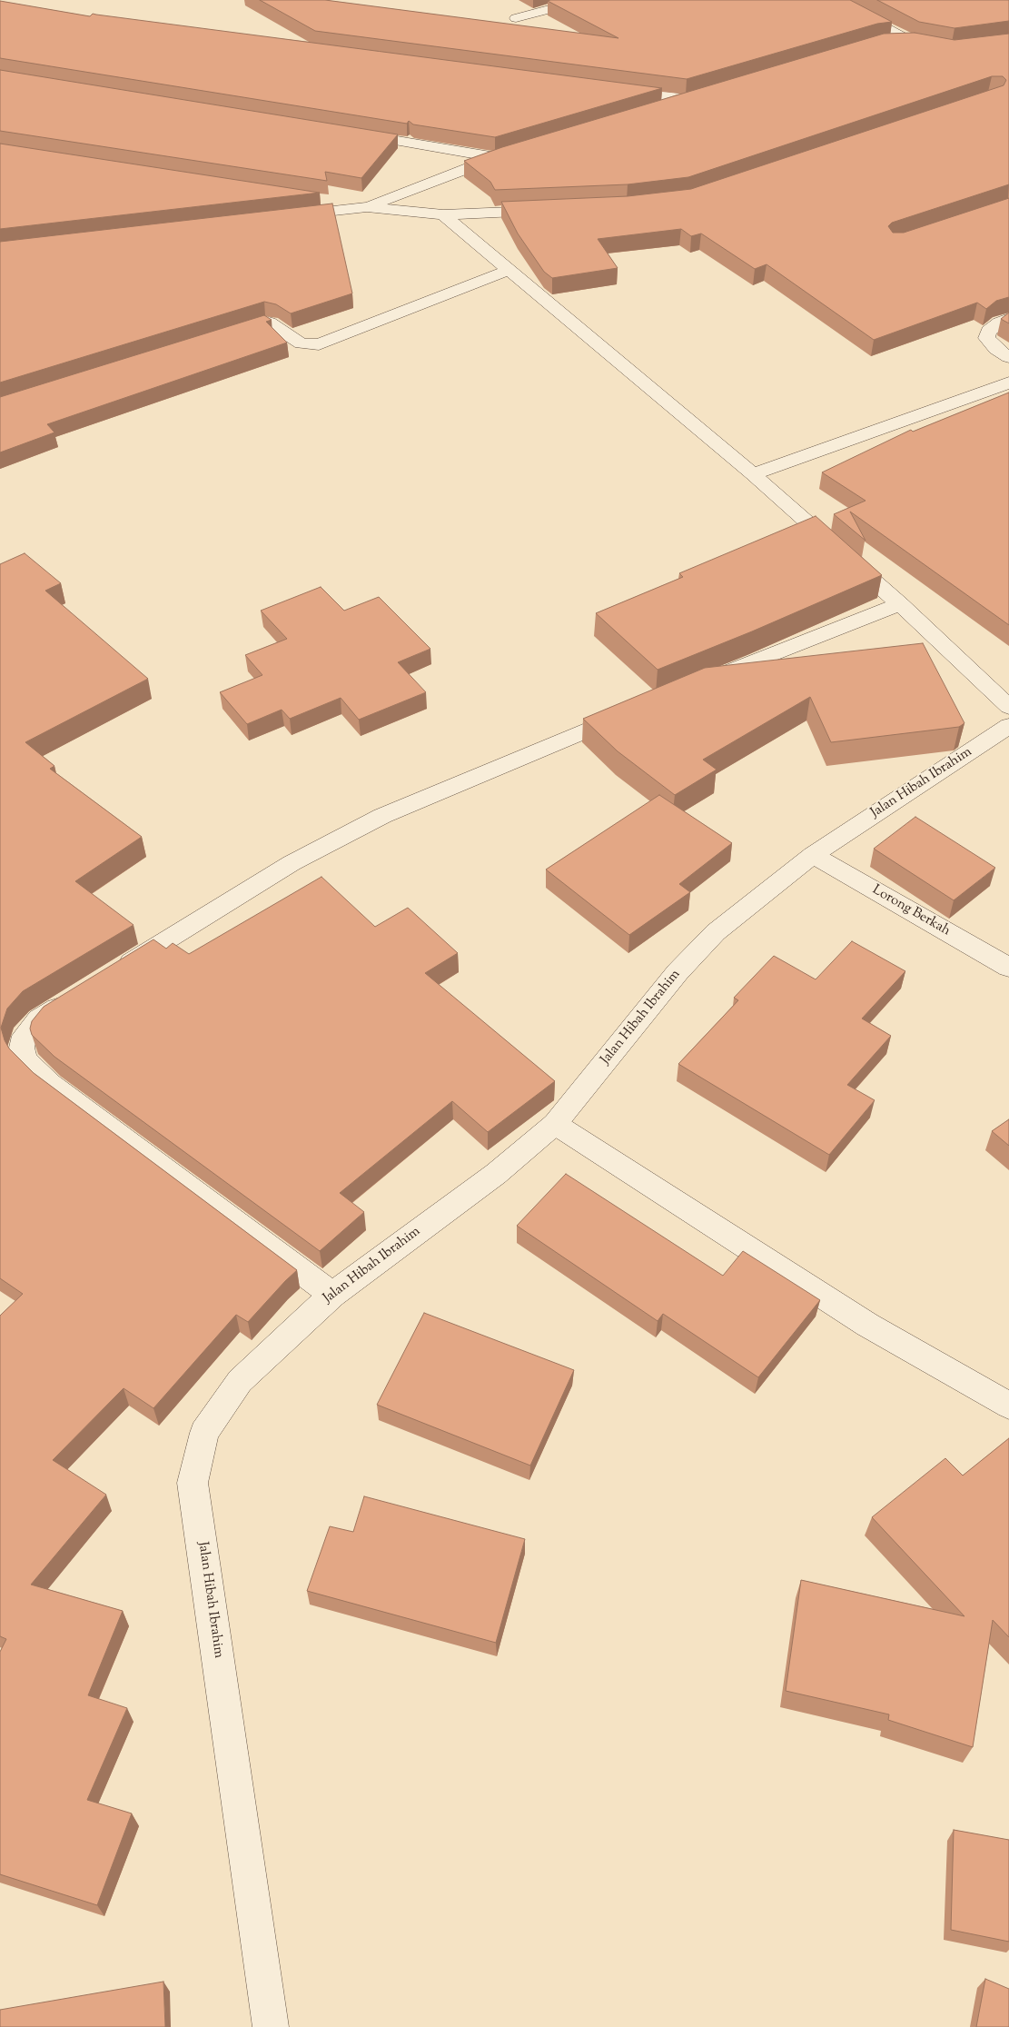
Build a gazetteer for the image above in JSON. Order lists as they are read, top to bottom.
{
  "streets": {
    "street": ["Jalan Hibah Ibrahim", "Lorong Berkah"]
  },
  "crossings": [
    ["Jalan Hibah Ibrahim", "Lorong Berkah"]
  ]
}
